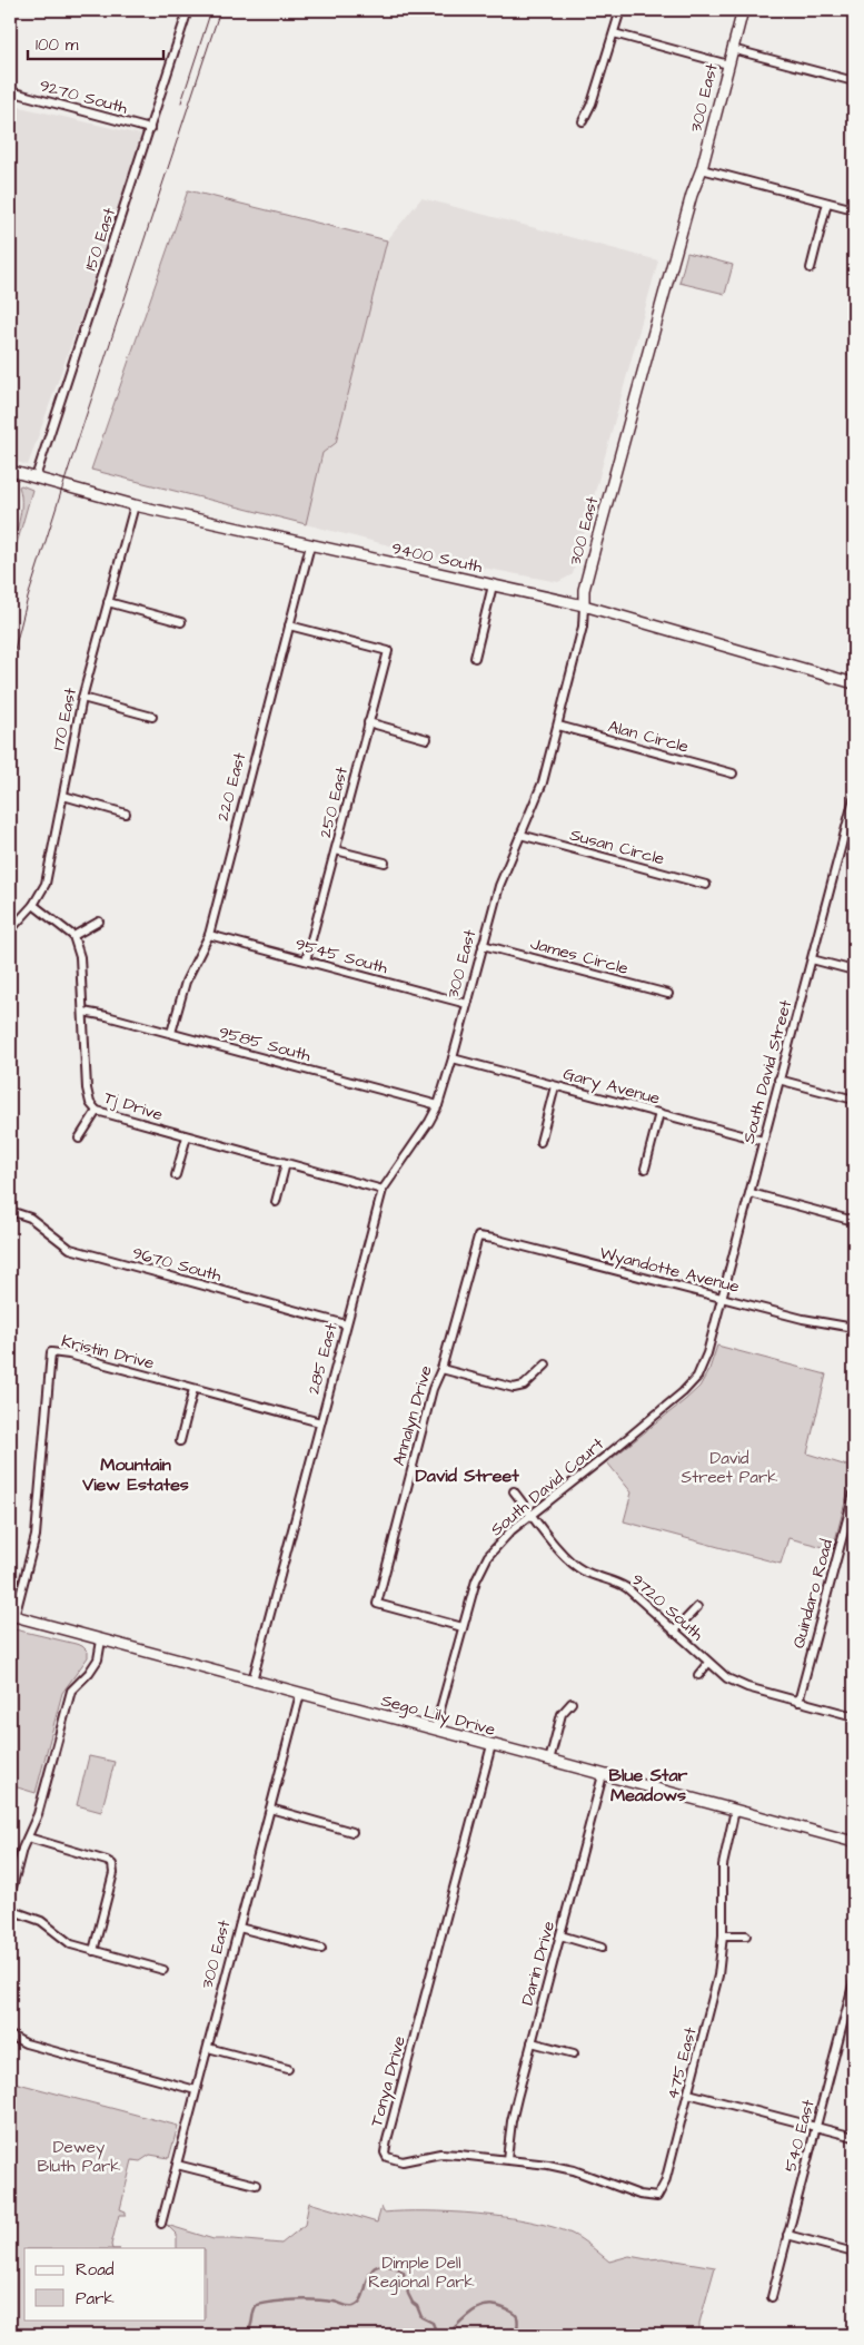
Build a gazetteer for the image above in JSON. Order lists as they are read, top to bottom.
{
  "streets": {
    "street": [
      "9270 South",
      "300 East",
      "150 East",
      "9400 South",
      "170 East",
      "Alan Circle",
      "220 East",
      "250 East",
      "Susan Circle",
      "9545 South",
      "James Circle",
      "9585 South",
      "South David Street",
      "Gary Avenue",
      "Tj Drive",
      "9670 South",
      "Wyandotte Avenue",
      "Kristin Drive",
      "285 East",
      "Annalyn Drive",
      "South David Court",
      "Quindaro Road",
      "9720 South",
      "Sego Lily Drive",
      "Darin Drive",
      "475 East",
      "Tonya Drive",
      "540 East"
    ]
  },
  "crossings": [
    ["9270 South", "150 East"],
    ["300 East", "9400 South"],
    ["300 East", "Alan Circle"],
    ["300 East", "Susan Circle"],
    ["300 East", "9545 South"],
    ["300 East", "James Circle"],
    ["300 East", "Gary Avenue"],
    ["300 East", "285 East"],
    ["300 East", "Sego Lily Drive"],
    ["150 East", "9400 South"],
    ["9400 South", "170 East"],
    ["9400 South", "220 East"],
    ["220 East", "250 East"],
    ["220 East", "9545 South"],
    ["220 East", "9585 South"],
    ["250 East", "9545 South"],
    ["9585 South", "Tj Drive"],
    ["9585 South", "285 East"],
    ["South David Street", "Gary Avenue"],
    ["South David Street", "Wyandotte Avenue"],
    ["South David Street", "South David Court"],
    ["Gary Avenue", "285 East"],
    ["Tj Drive", "285 East"],
    ["9670 South", "285 East"],
    ["Wyandotte Avenue", "Annalyn Drive"],
    ["Kristin Drive", "285 East"],
    ["Kristin Drive", "Sego Lily Drive"],
    ["285 East", "Sego Lily Drive"],
    ["Annalyn Drive", "South David Court"],
    ["South David Court", "9720 South"],
    ["Quindaro Road", "9720 South"],
    ["Sego Lily Drive", "Darin Drive"],
    ["Sego Lily Drive", "475 East"],
    ["Sego Lily Drive", "Tonya Drive"],
    ["Darin Drive", "Tonya Drive"],
    ["475 East", "Tonya Drive"]
  ],
  "districts": ["Mountain View Estates", "David Street", "Blue Star Meadows"],
  "parks": ["David Street Park", "Dewey Bluth Park", "Dimple Dell Regional Park"],
  "legend": ["Road", "Park"],
  "scale_bar": "100 m"
}
